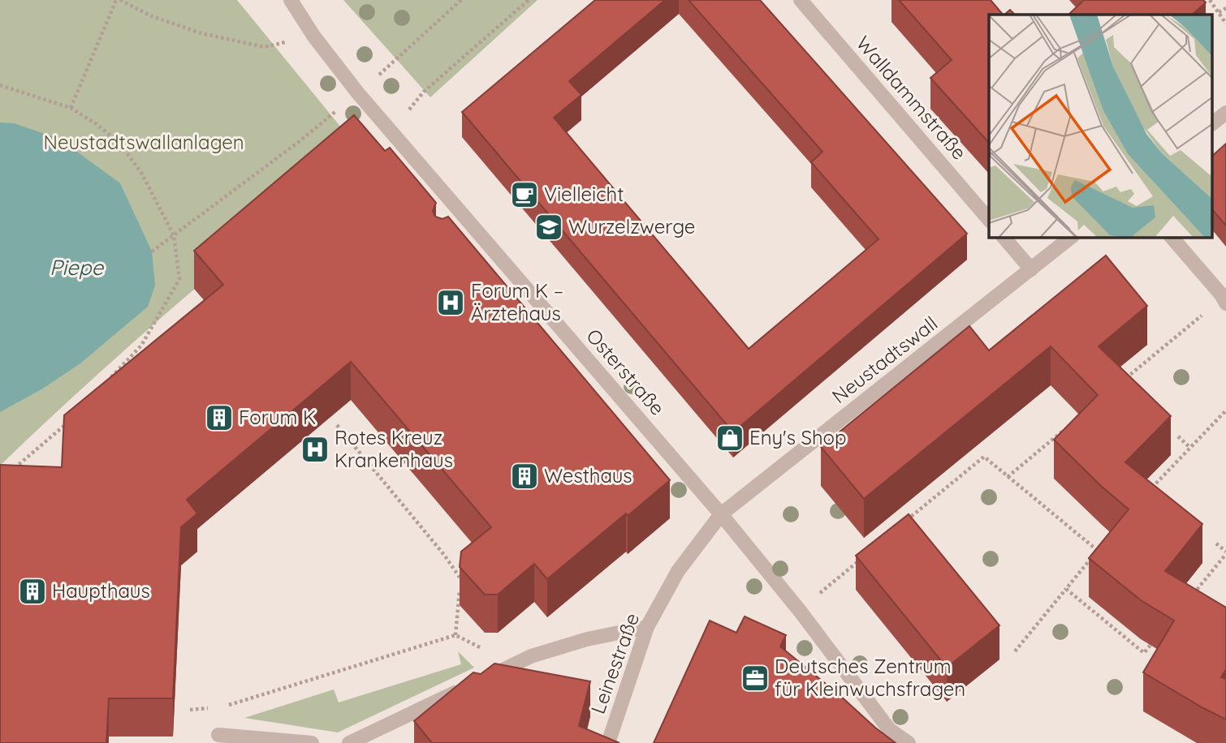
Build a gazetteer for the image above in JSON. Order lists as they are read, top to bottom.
{
  "streets": {
    "street": [
      "Walldammstraße",
      "Neustadtswall",
      "Osterstraße",
      "Leinestraße"
    ]
  },
  "crossings": [
    ["Neustadtswall", "Osterstraße"],
    ["Neustadtswall", "Leinestraße"],
    ["Osterstraße", "Leinestraße"]
  ],
  "water": ["Piepe"],
  "parks": ["Neustadtswallanlagen"],
  "places": {
    "cafe": ["Vielleicht"],
    "school or university": ["Wurzelzwerge"],
    "hospital": ["Forum K – Ärztehaus", "Rotes Kreuz Krankenhaus"],
    "building": ["Forum K", "Westhaus", "Haupthaus"],
    "shop": ["Eny's Shop"],
    "office": ["Deutsches Zentrum für Kleinwuchsfragen"]
  }
}
